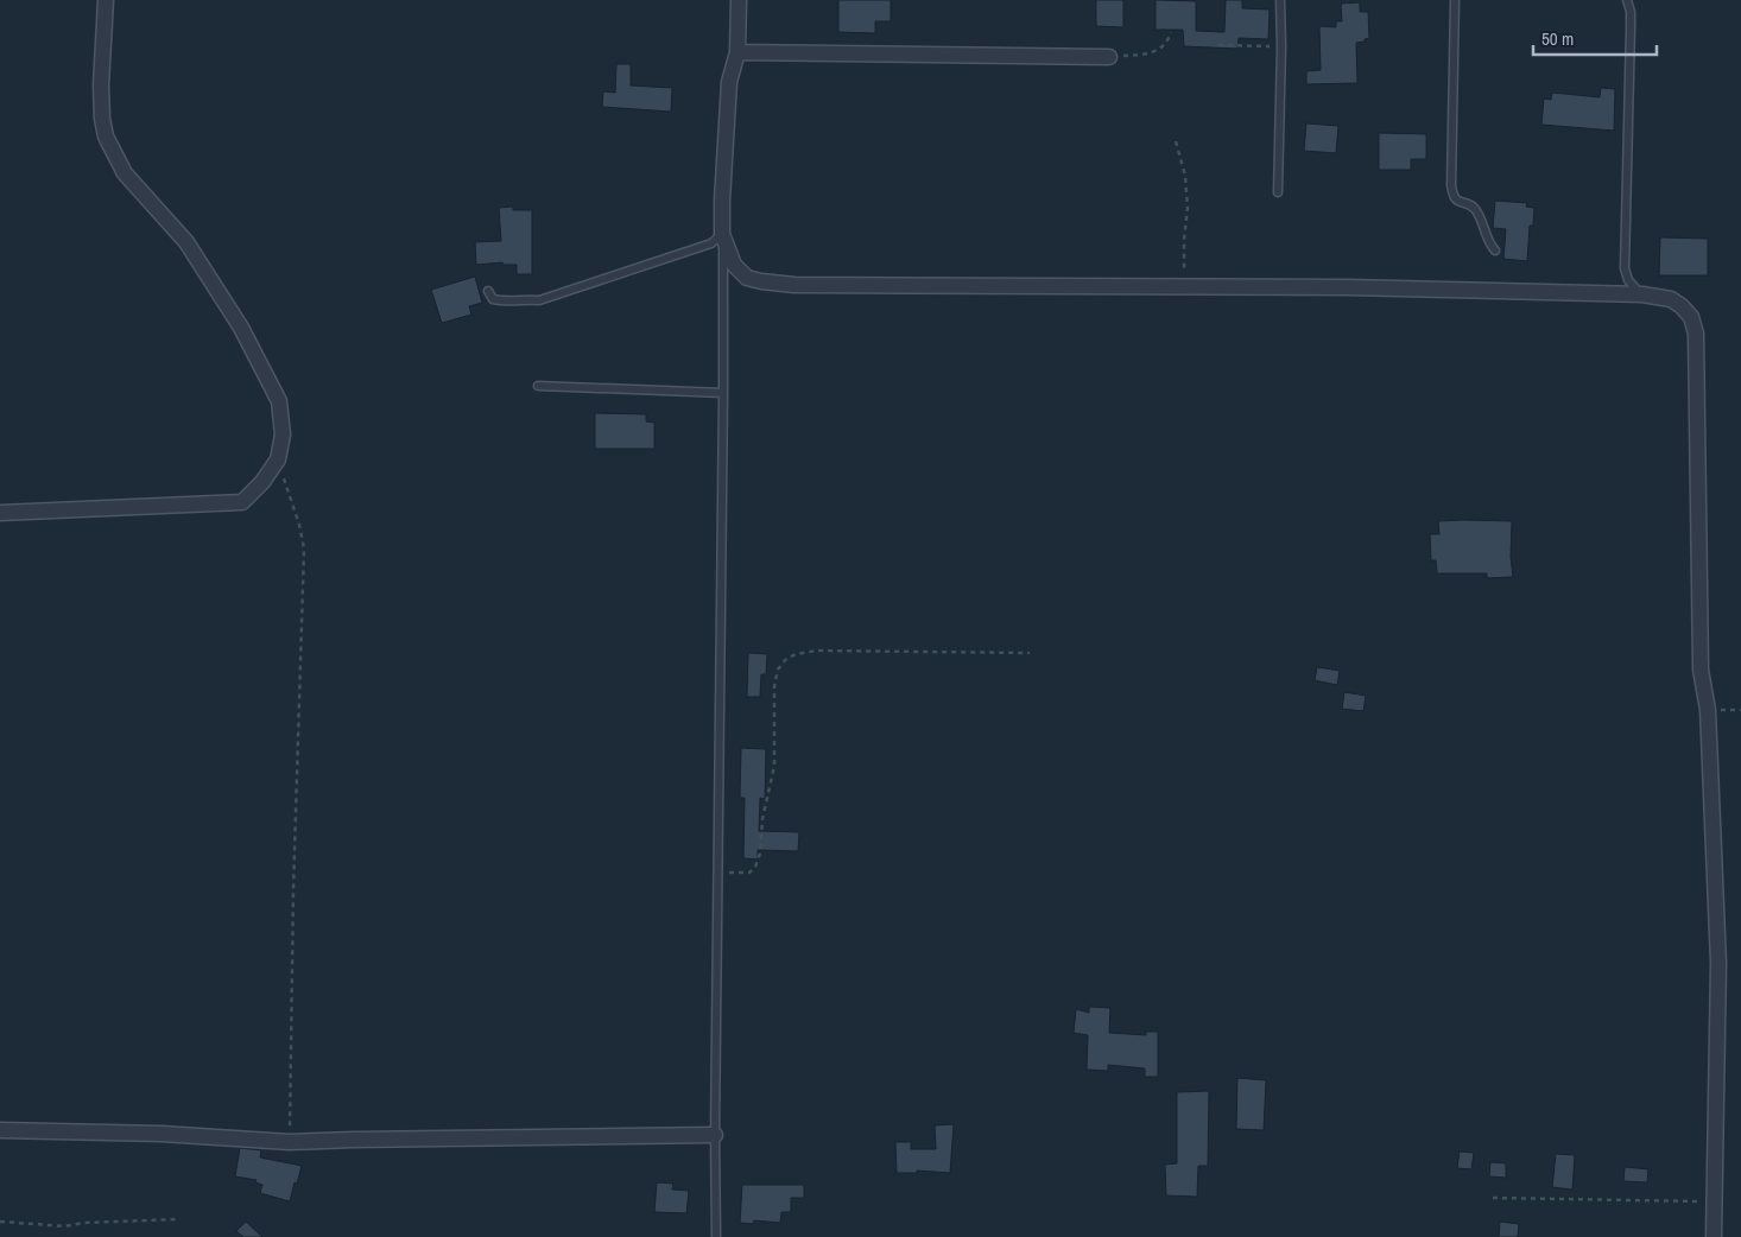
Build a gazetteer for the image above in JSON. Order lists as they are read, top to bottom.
{
  "scale_bar": "50 m"
}
